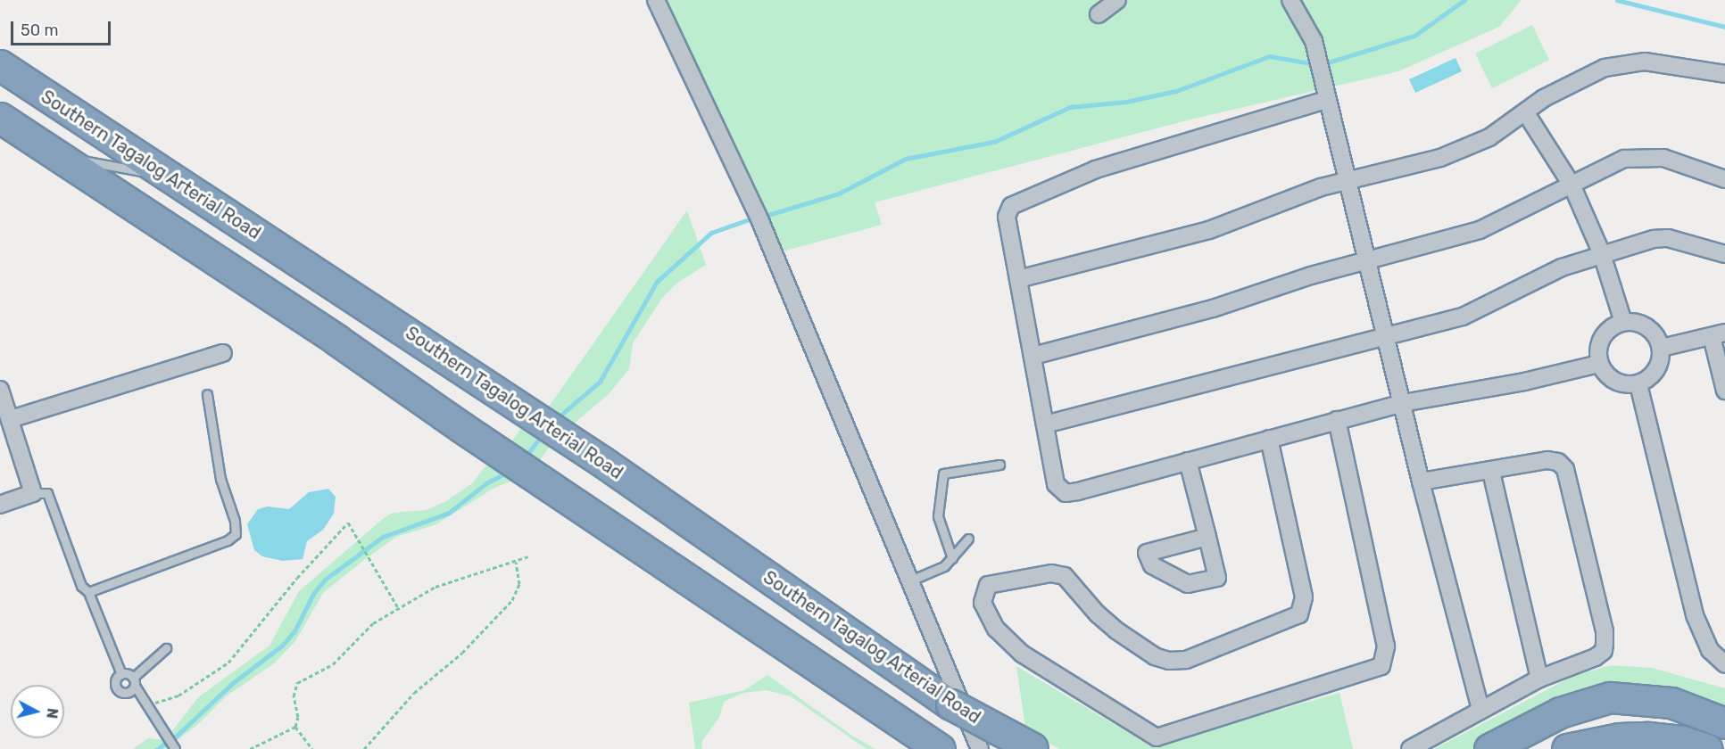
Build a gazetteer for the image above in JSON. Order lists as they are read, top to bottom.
{
  "streets": {
    "highway": ["Southern Tagalog Arterial Road"]
  },
  "scale_bar": "50 m",
  "north": "right"
}
